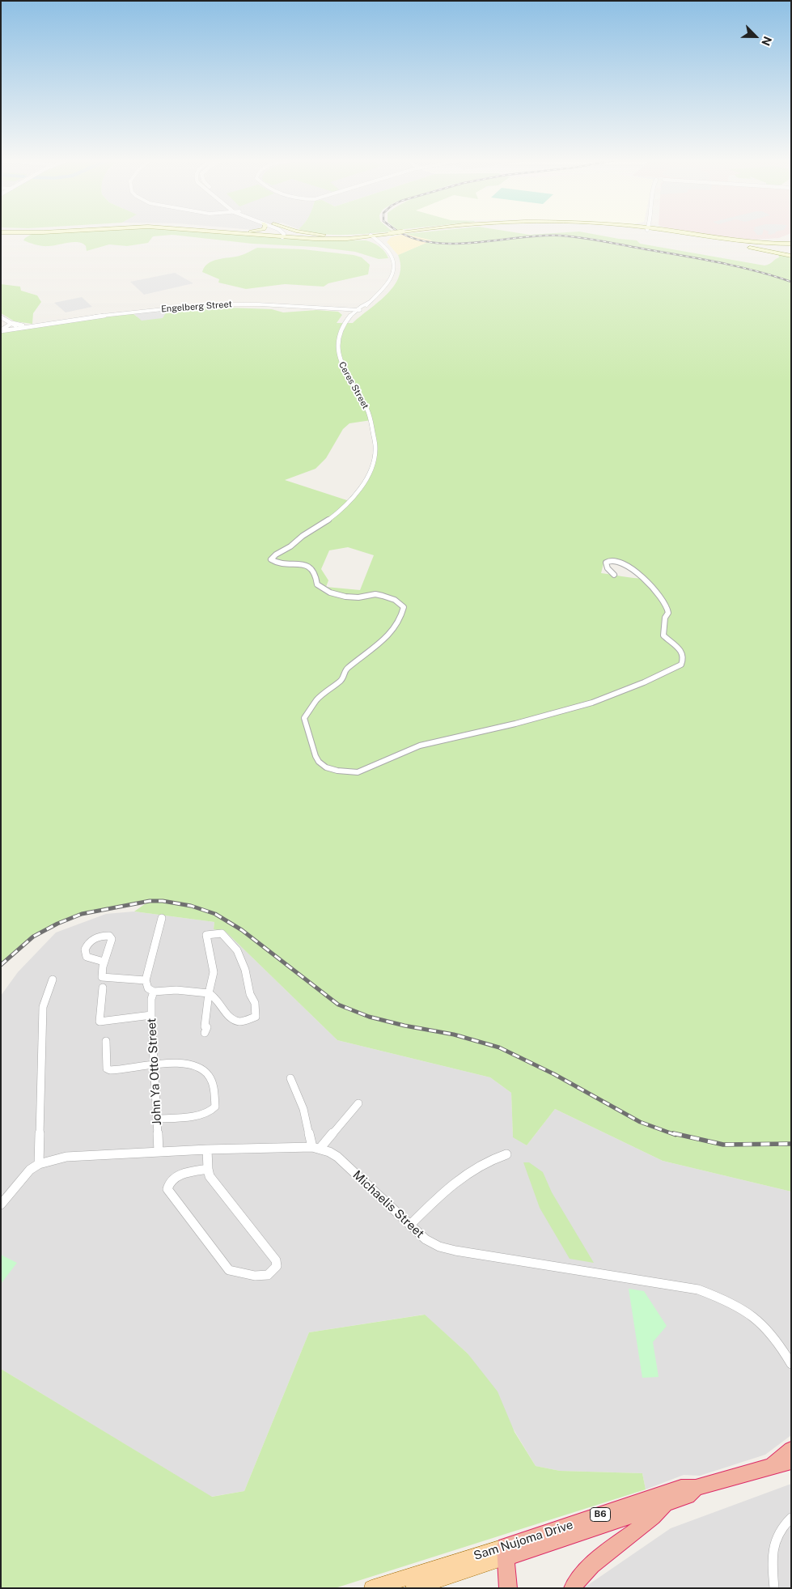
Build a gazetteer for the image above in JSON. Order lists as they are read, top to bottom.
{
  "streets": {
    "highway": ["B6", "Sam Nujoma Drive"],
    "street": [
      "Engelberg Street",
      "Ceres Street",
      "John Ya Otto Street",
      "Michaelis Street"
    ]
  },
  "crossings": [
    ["Engelberg Street", "Ceres Street"],
    ["B6", "Sam Nujoma Drive"]
  ],
  "north": "bottom right"
}
